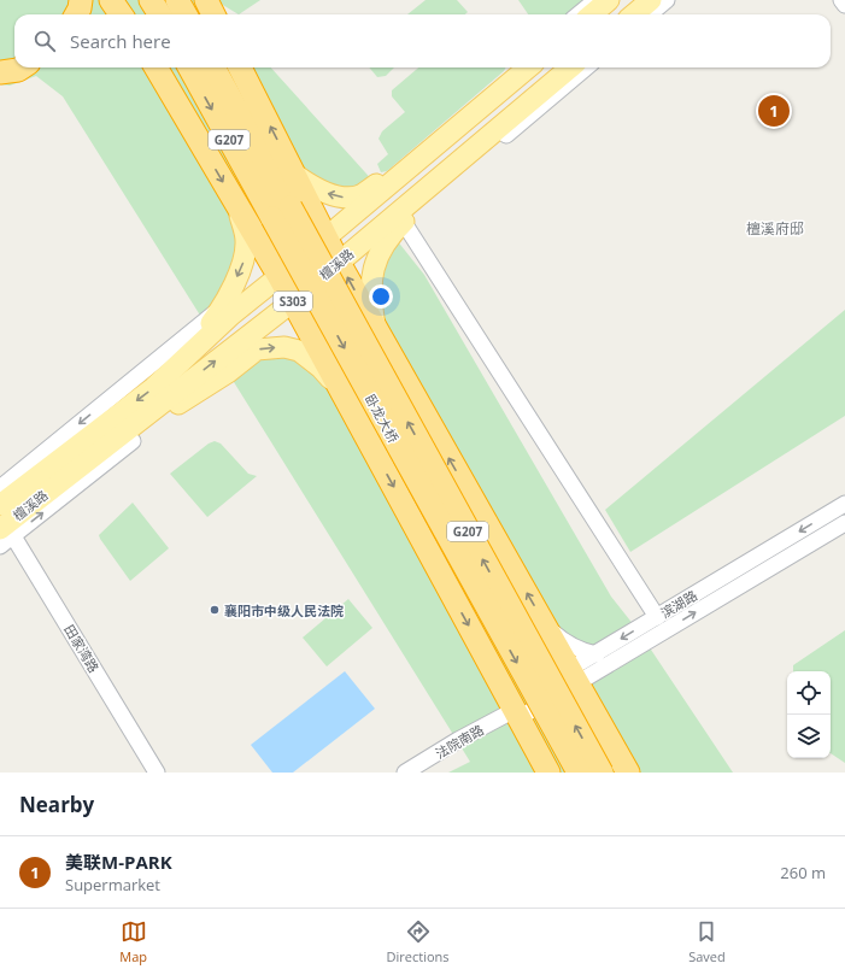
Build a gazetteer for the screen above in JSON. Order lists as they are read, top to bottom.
{
  "streets": {
    "highway": ["G207", "卧龙大桥"],
    "main road": ["檀溪路", "S303"],
    "street": ["滨湖路", "田家湾路", "法院南路"]
  },
  "crossings": [
    ["檀溪路", "田家湾路"],
    ["滨湖路", "法院南路"]
  ],
  "districts": ["檀溪府邸"],
  "places": ["襄阳市中级人民法院"],
  "page": {
    "search": "Search here",
    "pins": "1",
    "heading": "Nearby",
    "list": [
      {
        "mark": "1",
        "name": "美联M-PARK",
        "note": "Supermarket",
        "value": "260 m"
      }
    ],
    "nav": ["Map", "Directions", "Saved"]
  }
}
